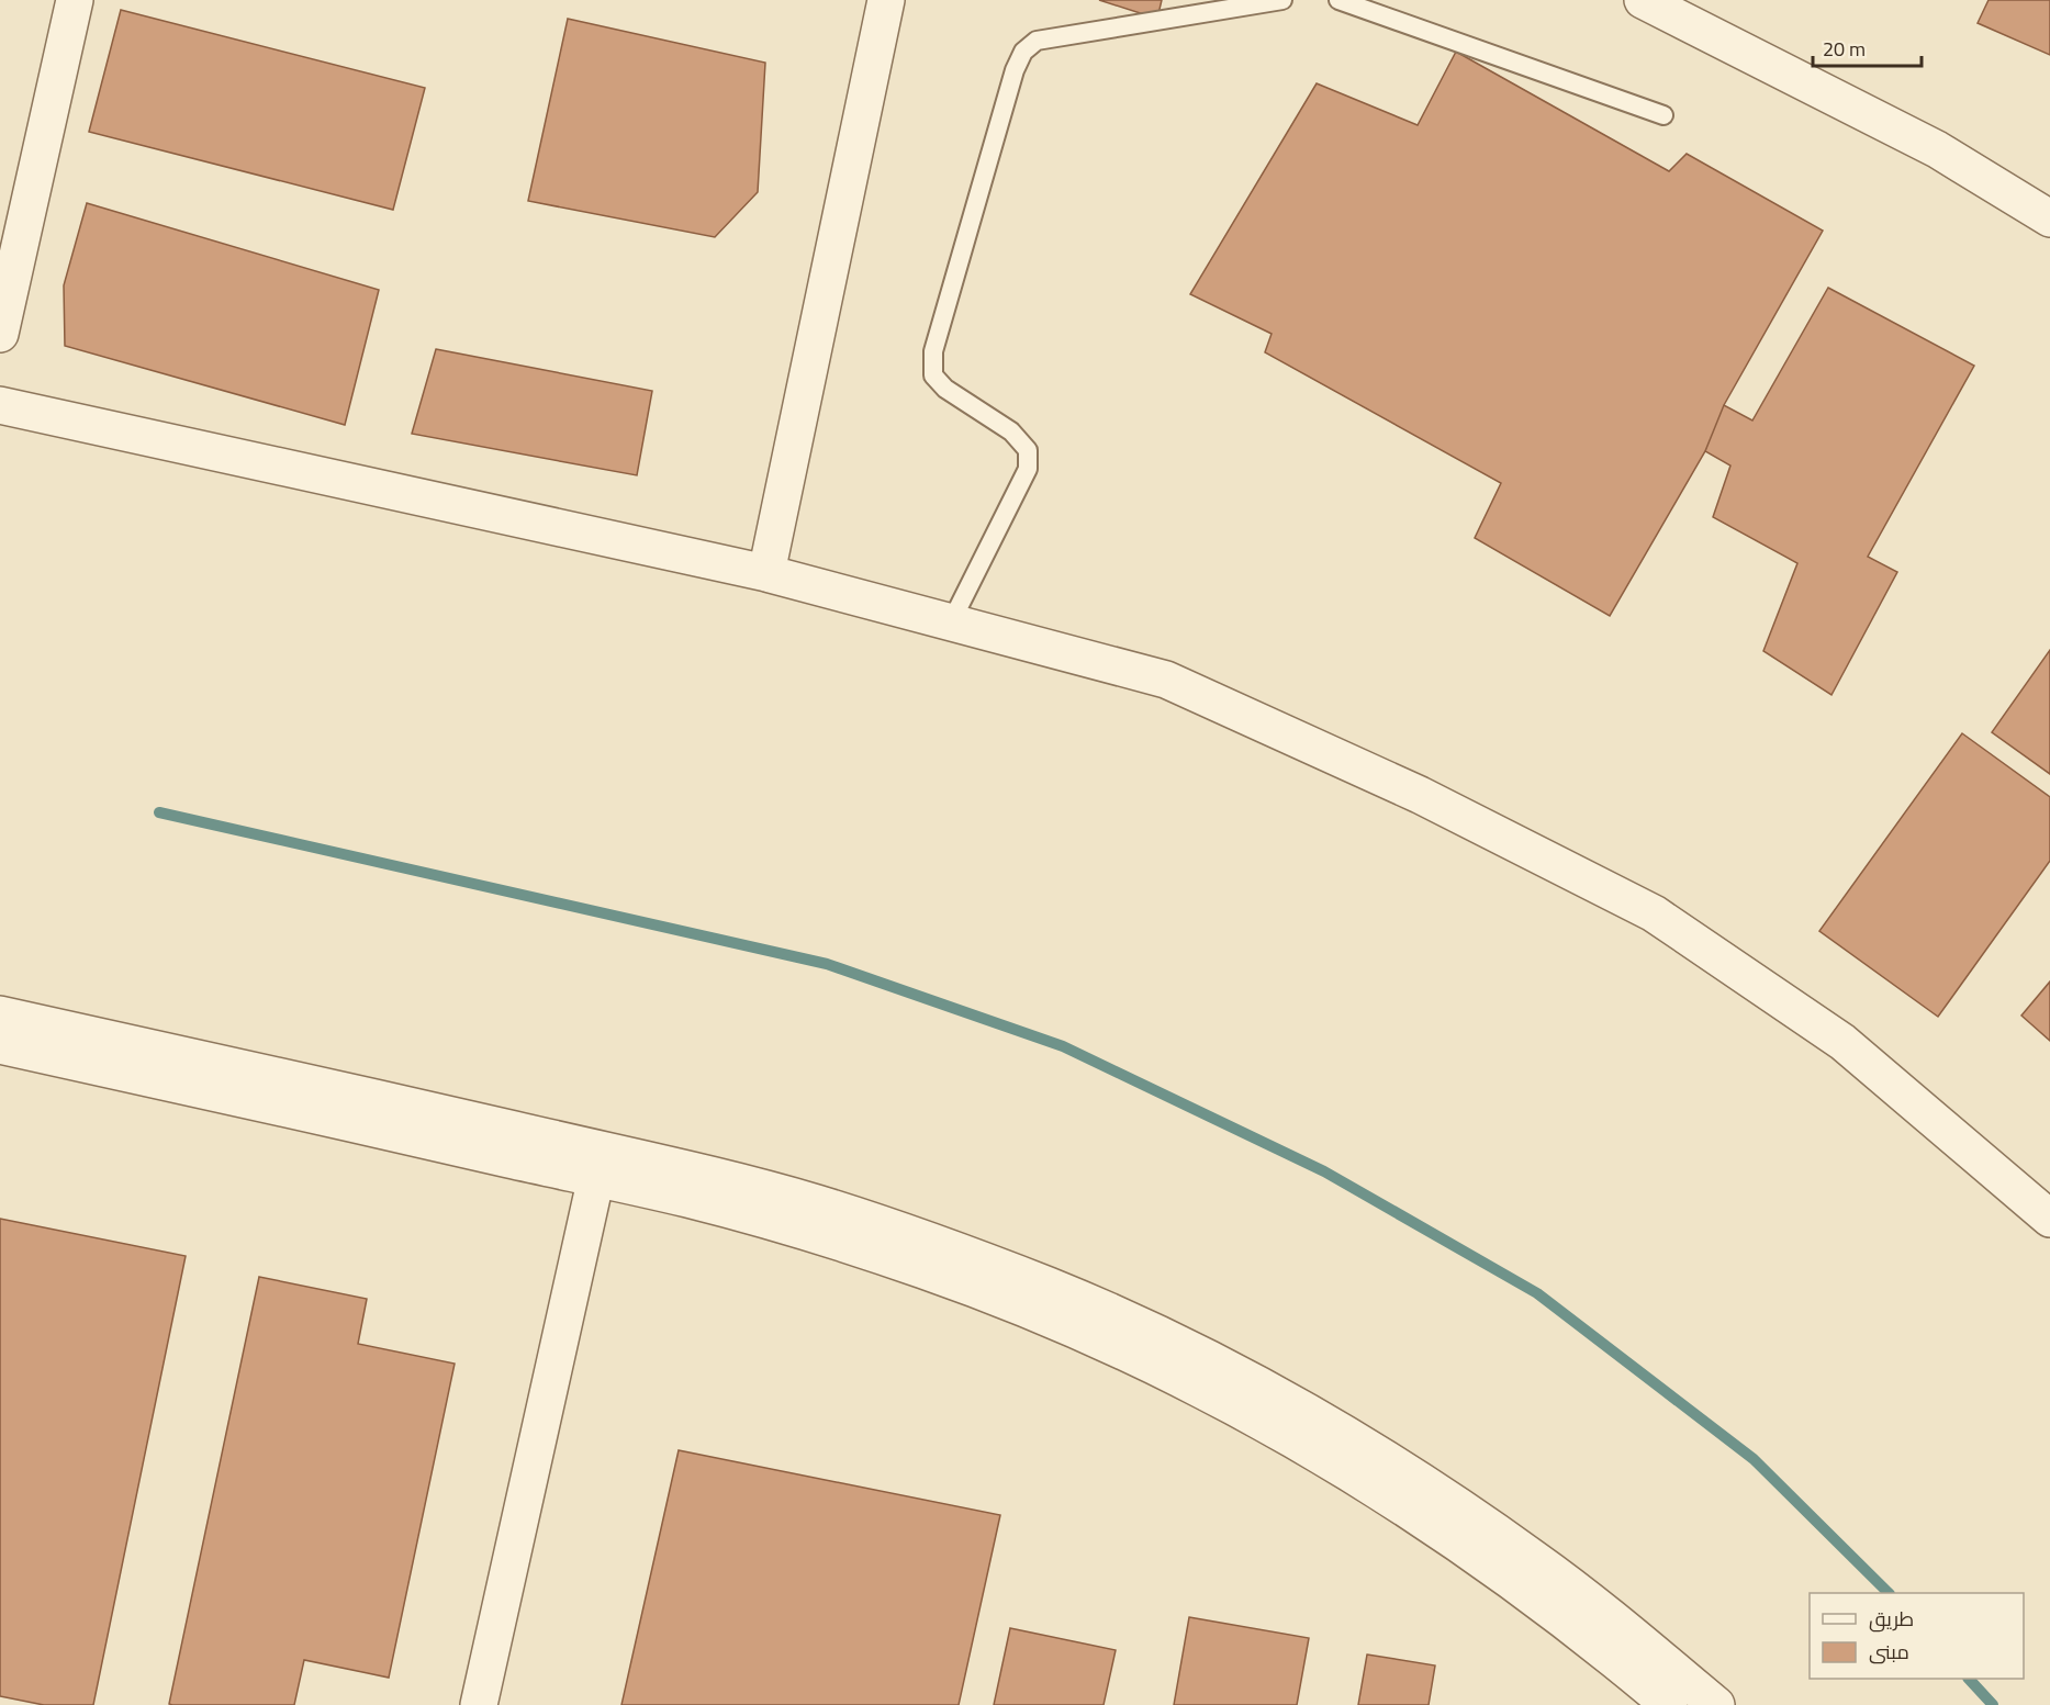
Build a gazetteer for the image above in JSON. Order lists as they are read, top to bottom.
{
  "legend": ["طريق", "مبنى"],
  "scale_bar": "20 m"
}
